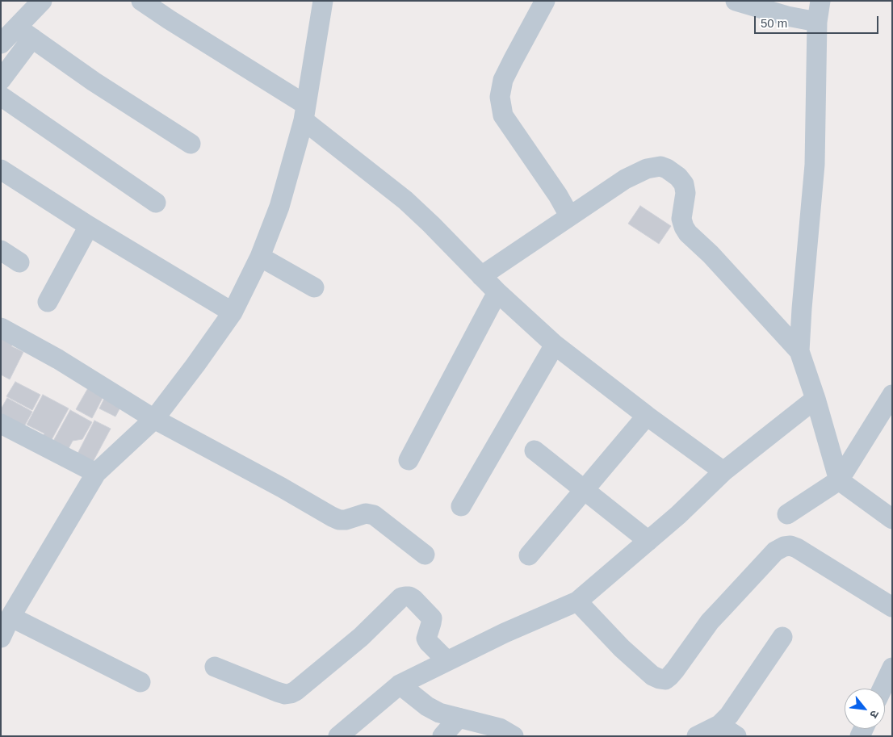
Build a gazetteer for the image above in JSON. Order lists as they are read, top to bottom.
{
  "scale_bar": "50 m",
  "north": "bottom right"
}
